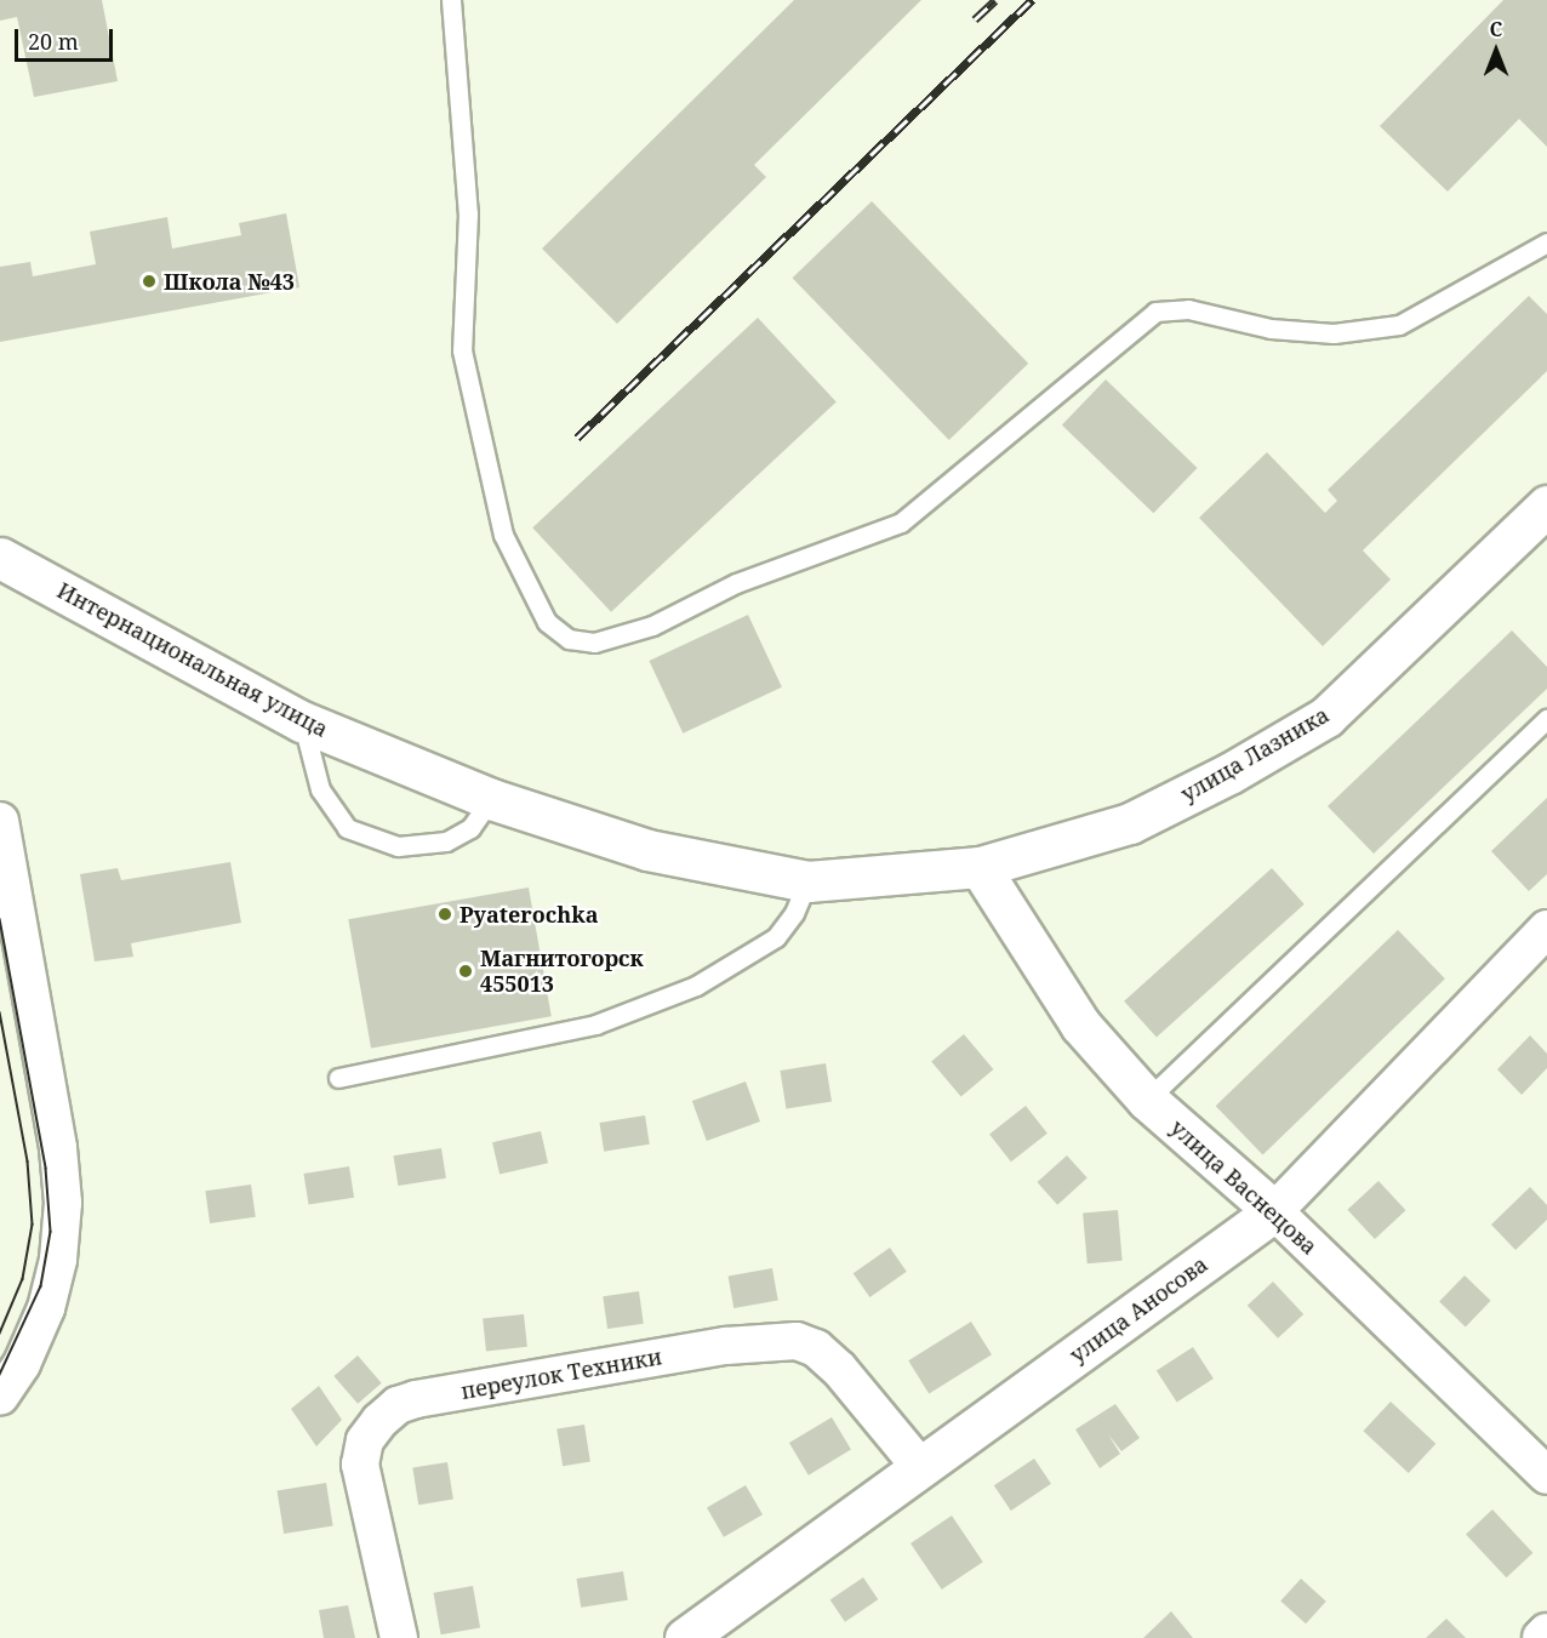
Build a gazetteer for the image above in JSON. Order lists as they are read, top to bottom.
{
  "streets": {
    "street": [
      "Интернациональная улица",
      "улица Лазника",
      "улица Васнецова",
      "улица Аносова",
      "переулок Техники"
    ]
  },
  "crossings": [
    ["Интернациональная улица", "улица Лазника"],
    ["Интернациональная улица", "улица Васнецова"],
    ["улица Лазника", "улица Васнецова"],
    ["улица Васнецова", "улица Аносова"],
    ["улица Аносова", "переулок Техники"]
  ],
  "places": ["Школа №43", "Pyaterochka", "Магнитогорск 455013"],
  "scale_bar": "20 m",
  "north": "top"
}
